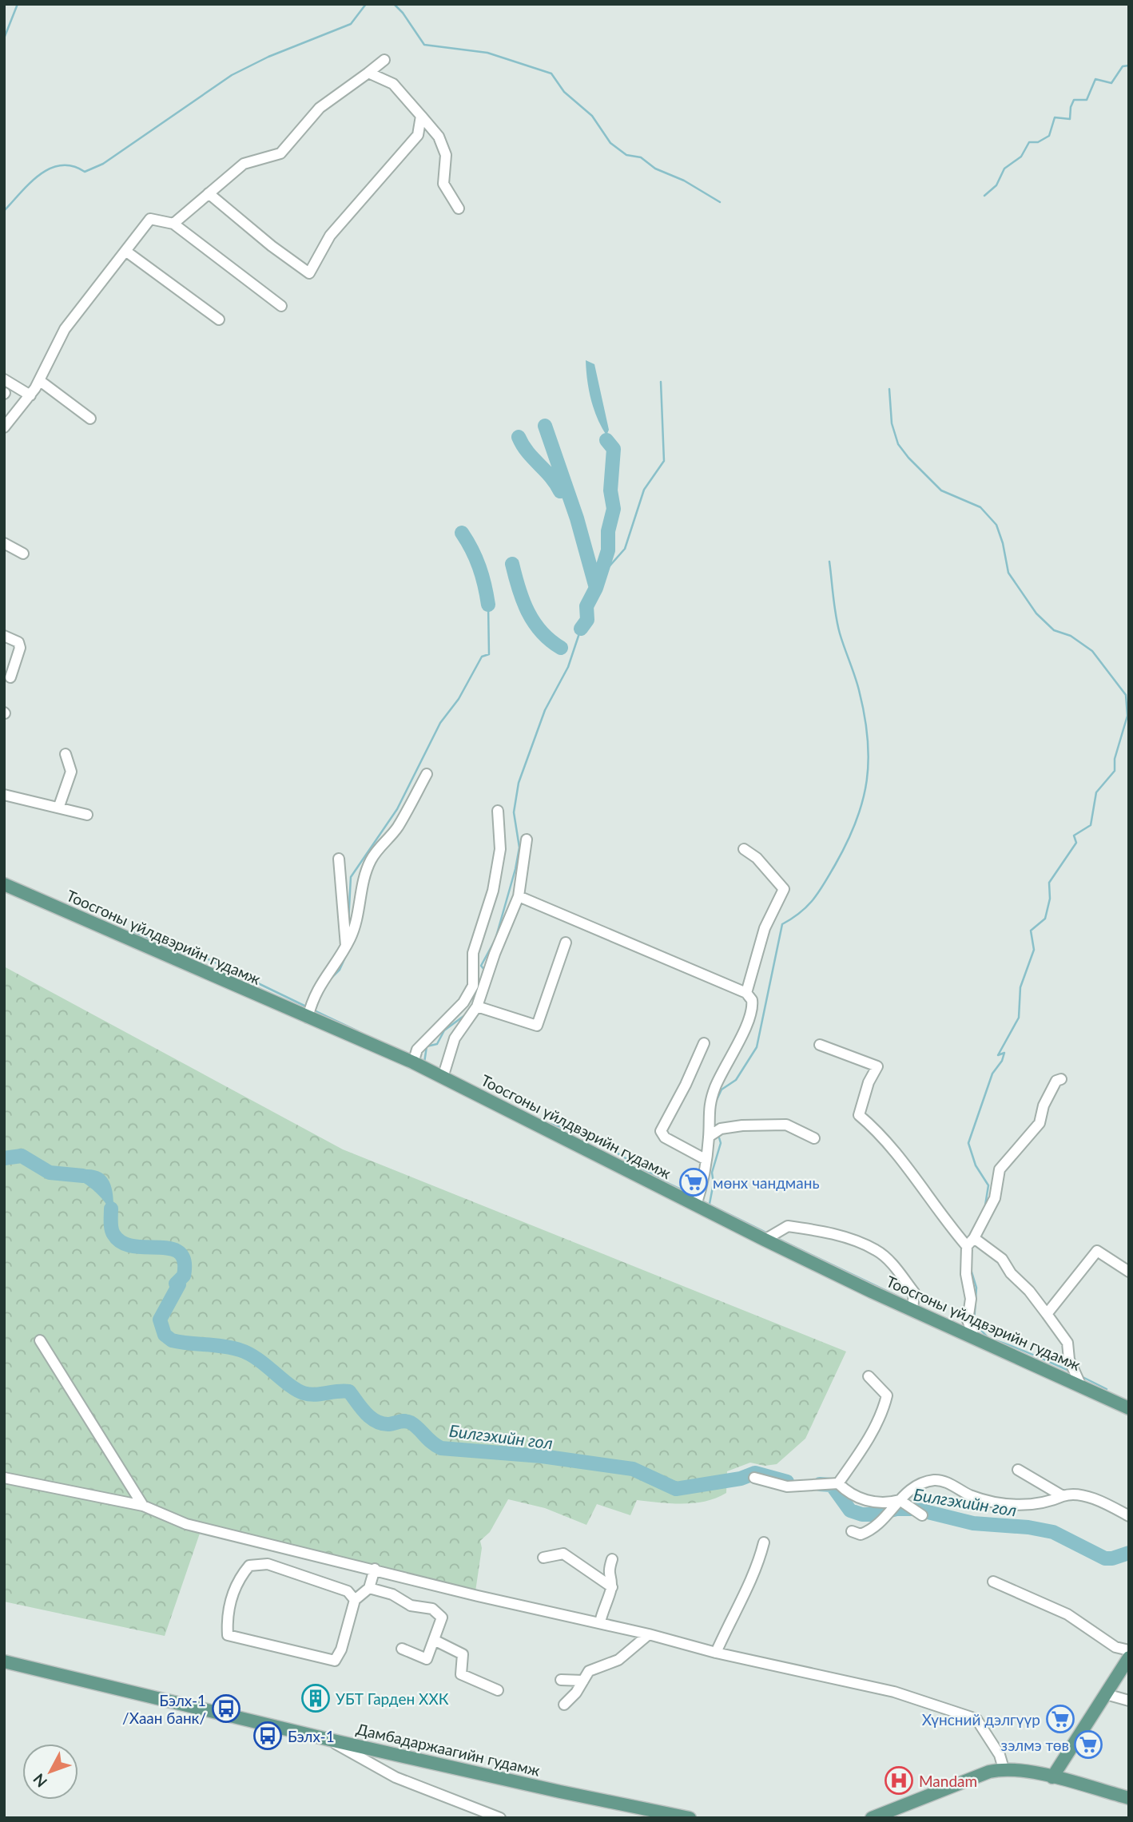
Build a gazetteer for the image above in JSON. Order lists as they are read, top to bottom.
{
  "streets": {
    "main road": ["Тоосгоны үйлдвэрийн гудамж", "Дамбадаржаагийн гудамж"]
  },
  "water": ["Билгэхийн гол"],
  "places": {
    "supermarket": ["мөнх чандмань", "Хүнсний дэлгүүр", "зэлмэ төв"],
    "building": ["УБТ Гарден ХХК"],
    "bus stop": ["Бэлх-1 /Хаан банк/", "Бэлх-1"],
    "hospital": ["Mandam"]
  },
  "north": "bottom left"
}
